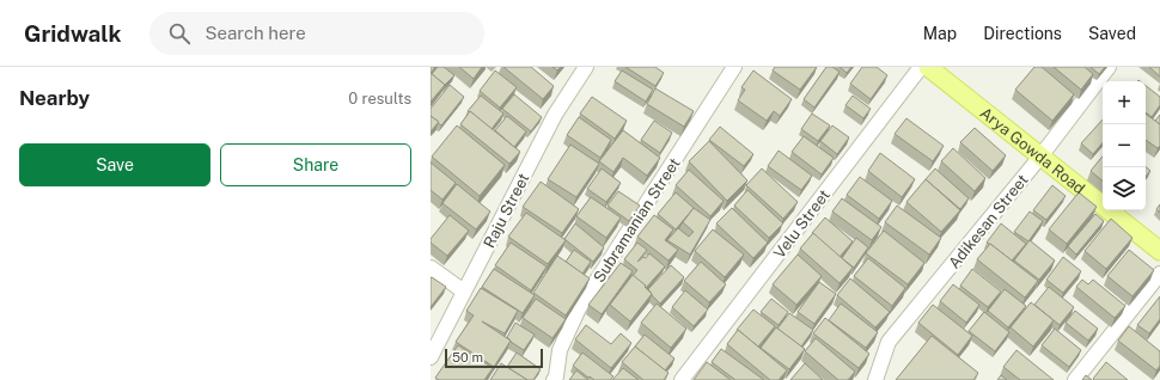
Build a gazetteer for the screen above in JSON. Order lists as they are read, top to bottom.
{
  "streets": {
    "main road": ["Arya Gowda Road"],
    "street": [
      "Raju Street",
      "Subramanian Street",
      "Adikesan Street",
      "Velu Street"
    ]
  },
  "crossings": [
    ["Arya Gowda Road", "Adikesan Street"]
  ],
  "scale_bar": "50 m",
  "page": {
    "header": "Gridwalk",
    "search": "Search here",
    "nav": ["Map", "Directions", "Saved"],
    "heading": ["Nearby", "0 results"],
    "map_buttons": ["+", "−"],
    "buttons": ["Save", "Share"],
    "scale": "50 m"
  }
}
